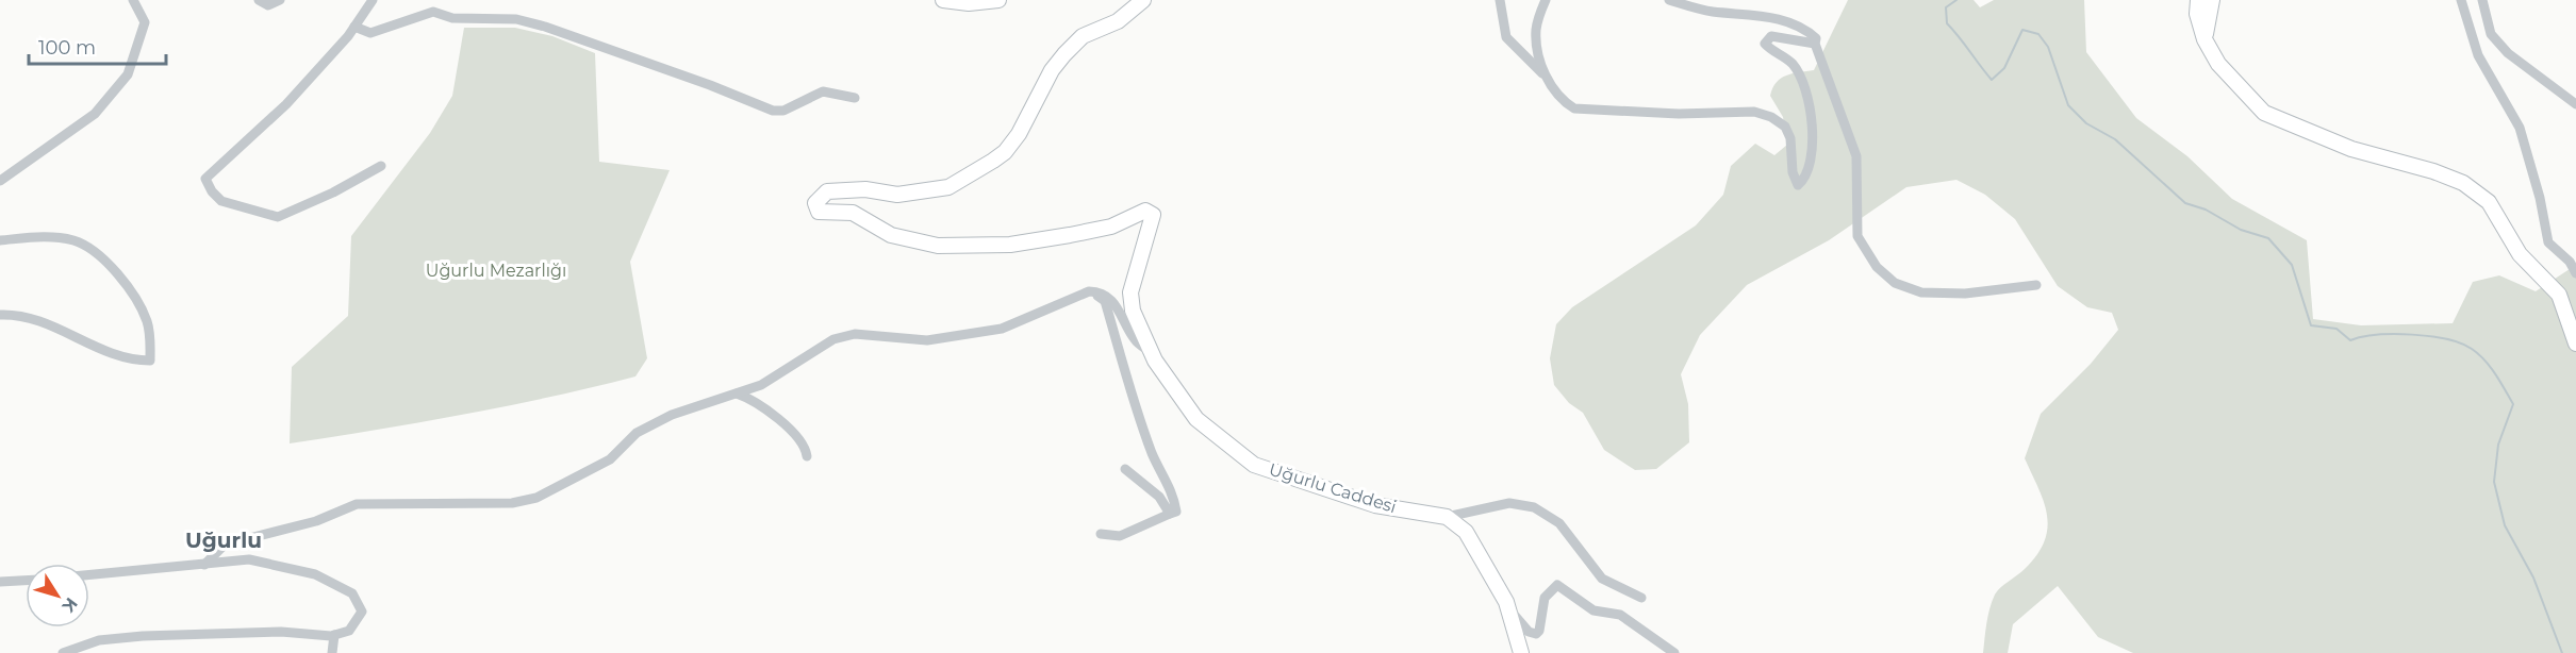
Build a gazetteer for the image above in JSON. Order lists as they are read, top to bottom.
{
  "streets": {
    "street": ["Uğurlu Caddesi"]
  },
  "districts": ["Uğurlu"],
  "parks": ["Uğurlu Mezarlığı"],
  "scale_bar": "100 m",
  "north": "bottom right"
}
